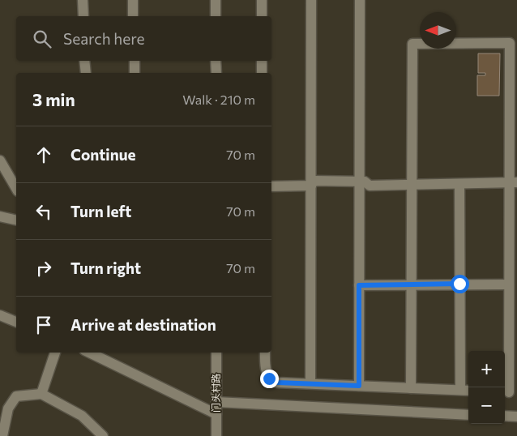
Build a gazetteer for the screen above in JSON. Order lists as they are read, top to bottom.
{
  "streets": {
    "street": ["门头村路"]
  },
  "north": "left",
  "page": {
    "search": "Search here",
    "heading": ["3 min", "Walk · 210 m"],
    "list": [
      ["Continue", "70 m"],
      ["Turn left", "70 m"],
      ["Turn right", "70 m"],
      "Arrive at destination"
    ],
    "map_buttons": ["+", "−"]
  }
}
